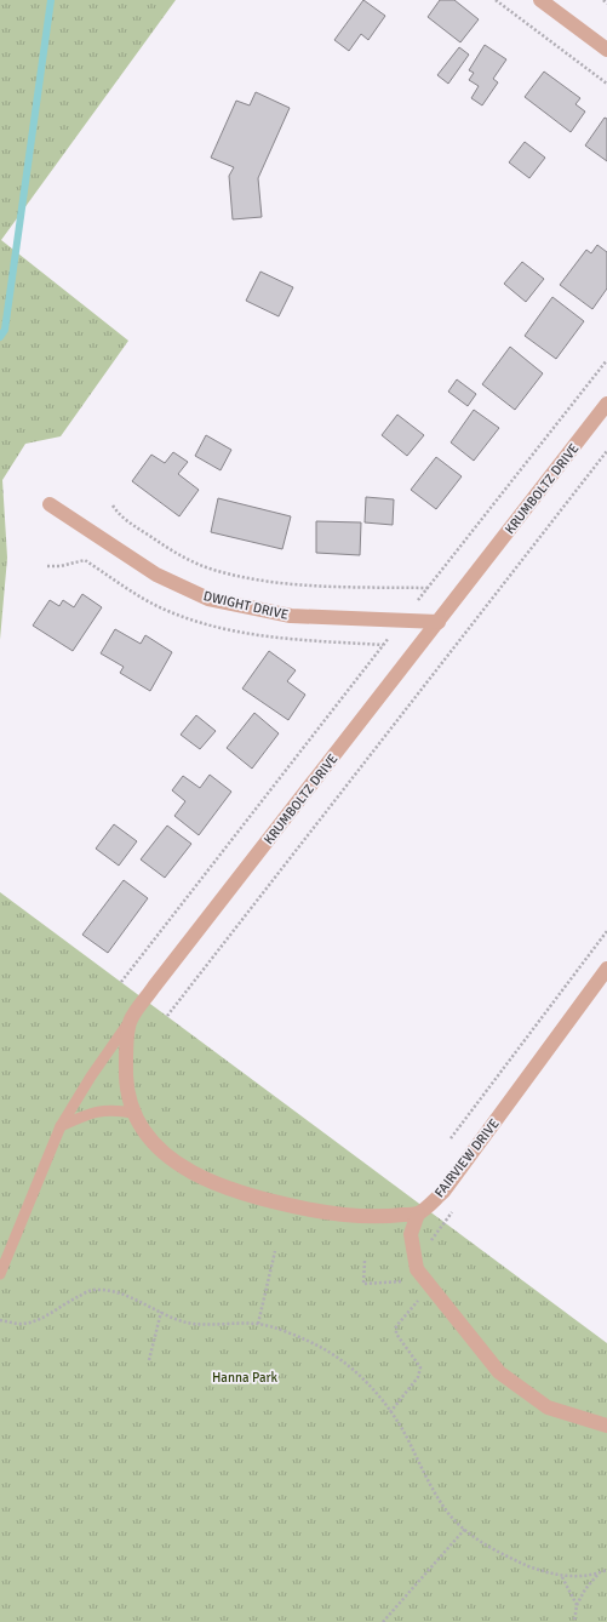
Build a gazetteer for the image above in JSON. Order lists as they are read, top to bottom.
{
  "streets": {
    "street": ["KRUMBOLTZ DRIVE", "DWIGHT DRIVE", "FAIRVIEW DRIVE"]
  },
  "crossings": [
    ["KRUMBOLTZ DRIVE", "DWIGHT DRIVE"]
  ],
  "parks": ["Hanna Park"]
}
